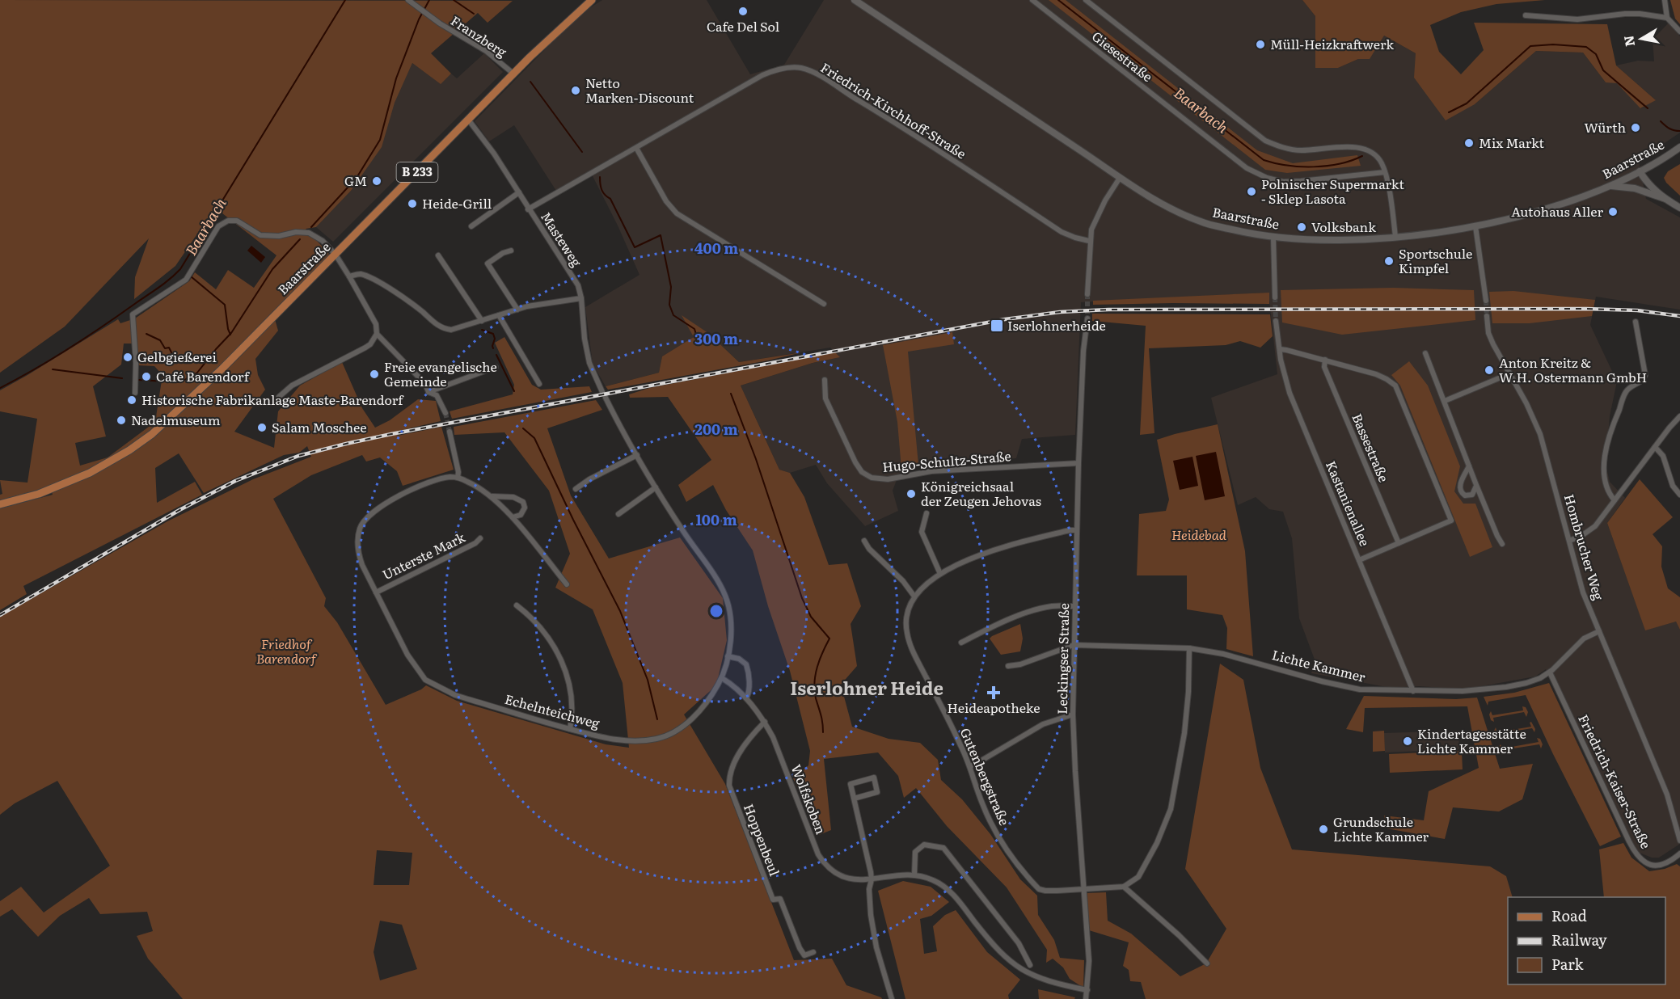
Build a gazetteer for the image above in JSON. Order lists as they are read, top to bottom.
{
  "streets": {
    "main road": ["Baarstraße", "B 233"],
    "street": [
      "Franzberg",
      "Giesestraße",
      "Friedrich-Kirchhoff-Straße",
      "Masteweg",
      "Bassestraße",
      "Hugo-Schultz-Straße",
      "Kastanienallee",
      "Hombrucher Weg",
      "Unterste Mark",
      "Leckingser Straße",
      "Lichte Kammer",
      "Echelnteichweg",
      "Gutenbergstraße",
      "Friedrich-Kaiser-Straße",
      "Wolfskoben",
      "Hoppenbeul"
    ]
  },
  "crossings": [
    ["Franzberg", "Baarstraße"],
    ["Giesestraße", "Baarstraße"],
    ["Friedrich-Kirchhoff-Straße", "Masteweg"],
    ["Baarstraße", "Masteweg"],
    ["Hugo-Schultz-Straße", "Leckingser Straße"],
    ["Kastanienallee", "Lichte Kammer"],
    ["Hombrucher Weg", "Lichte Kammer"],
    ["Unterste Mark", "Echelnteichweg"],
    ["Leckingser Straße", "Lichte Kammer"],
    ["Leckingser Straße", "Gutenbergstraße"],
    ["Leckingser Straße", "Wolfskoben"],
    ["Lichte Kammer", "Friedrich-Kaiser-Straße"],
    ["Echelnteichweg", "Wolfskoben"],
    ["Wolfskoben", "Hoppenbeul"]
  ],
  "districts": ["Iserlohner Heide"],
  "water": ["Baarbach"],
  "parks": ["Heidebad", "Friedhof Barendorf"],
  "places": {
    "other": [
      "Cafe Del Sol",
      "Müll-Heizkraftwerk",
      "Netto Marken-Discount",
      "Würth",
      "Mix Markt",
      "GM",
      "Polnischer Supermarkt - Sklep Lasota",
      "Heide-Grill",
      "Autohaus Aller",
      "Volksbank",
      "Sportschule Kimpfel",
      "Gelbgießerei",
      "Anton Kreitz & W.H. Ostermann GmbH",
      "Freie evangelische Gemeinde",
      "Café Barendorf",
      "Historische Fabrikanlage Maste-Barendorf",
      "Nadelmuseum",
      "Salam Moschee",
      "Königreichsaal der Zeugen Jehovas",
      "Kindertagesstätte Lichte Kammer",
      "Grundschule Lichte Kammer"
    ],
    "transit": ["Iserlohnerheide"],
    "health": ["Heideapotheke"]
  },
  "legend": ["Road", "Railway", "Park"],
  "north": "left",
  "rings": [
    "400 m",
    "300 m",
    "200 m",
    "100 m"
  ]
}
